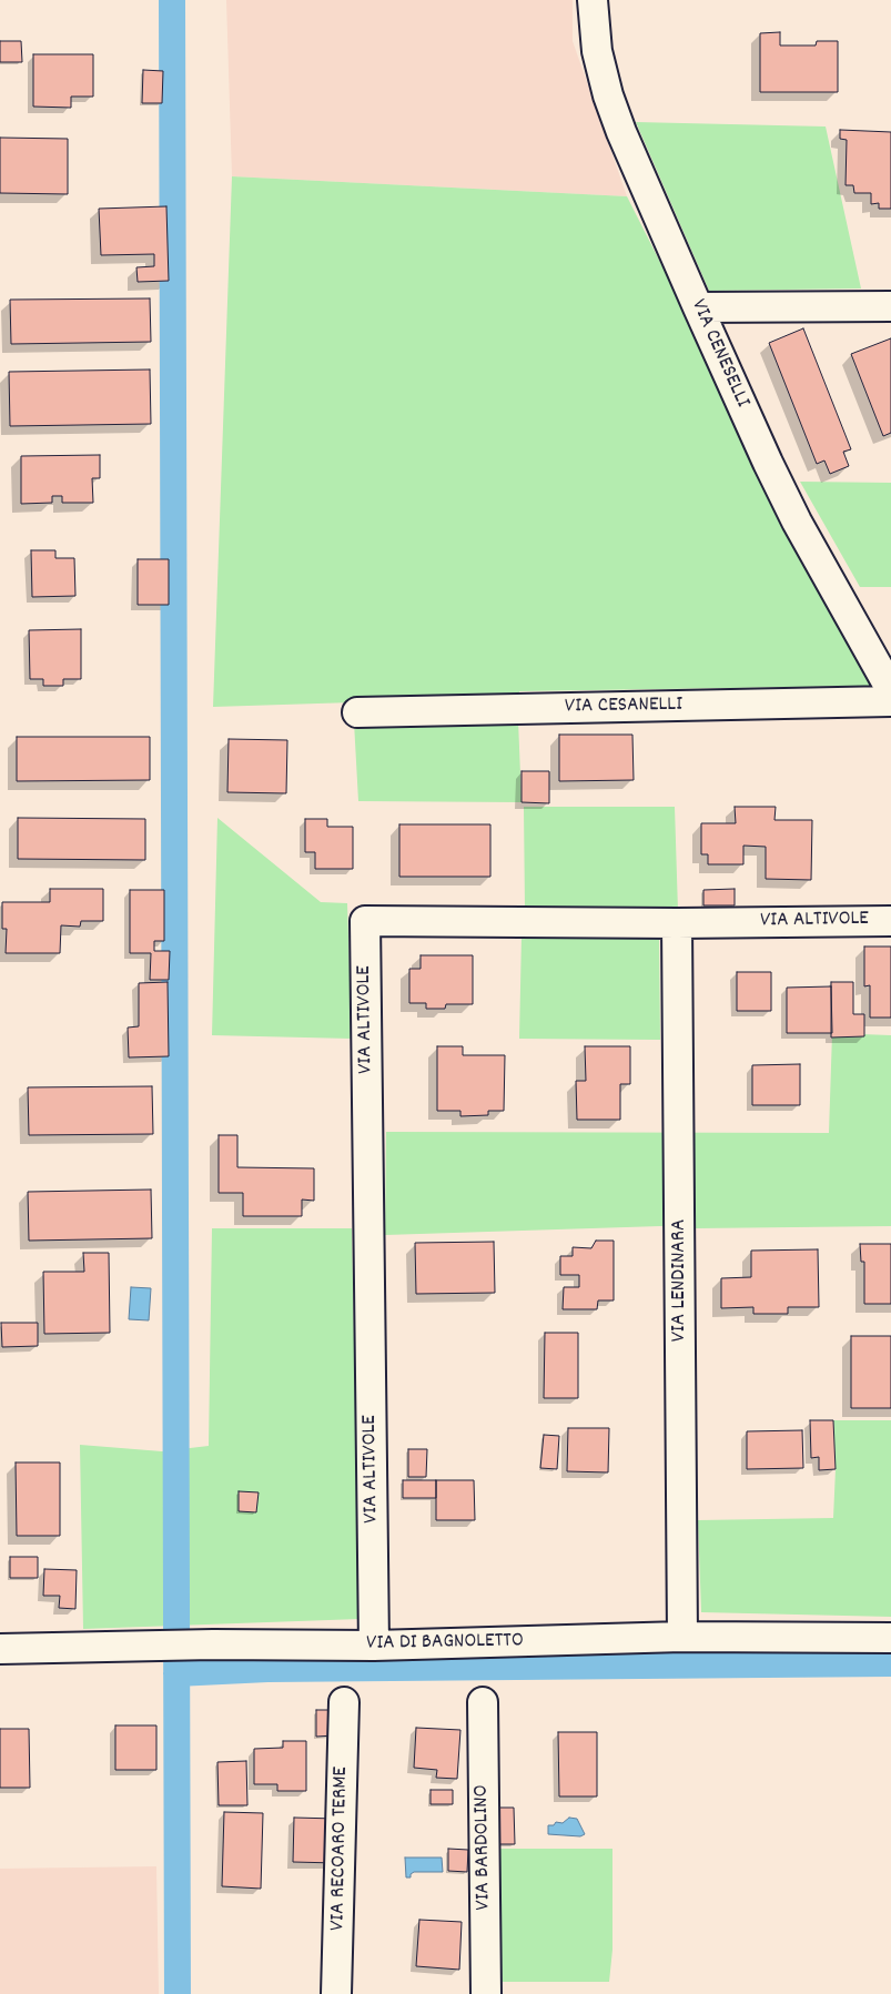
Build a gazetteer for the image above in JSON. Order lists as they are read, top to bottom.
{
  "streets": {
    "street": [
      "VIA CENESELLI",
      "VIA CESANELLI",
      "VIA ALTIVOLE",
      "VIA LENDINARA",
      "VIA DI BAGNOLETTO",
      "VIA BARDOLINO",
      "VIA RECOARO TERME"
    ]
  },
  "crossings": [
    ["VIA ALTIVOLE", "VIA LENDINARA"],
    ["VIA ALTIVOLE", "VIA DI BAGNOLETTO"],
    ["VIA LENDINARA", "VIA DI BAGNOLETTO"]
  ]
}
